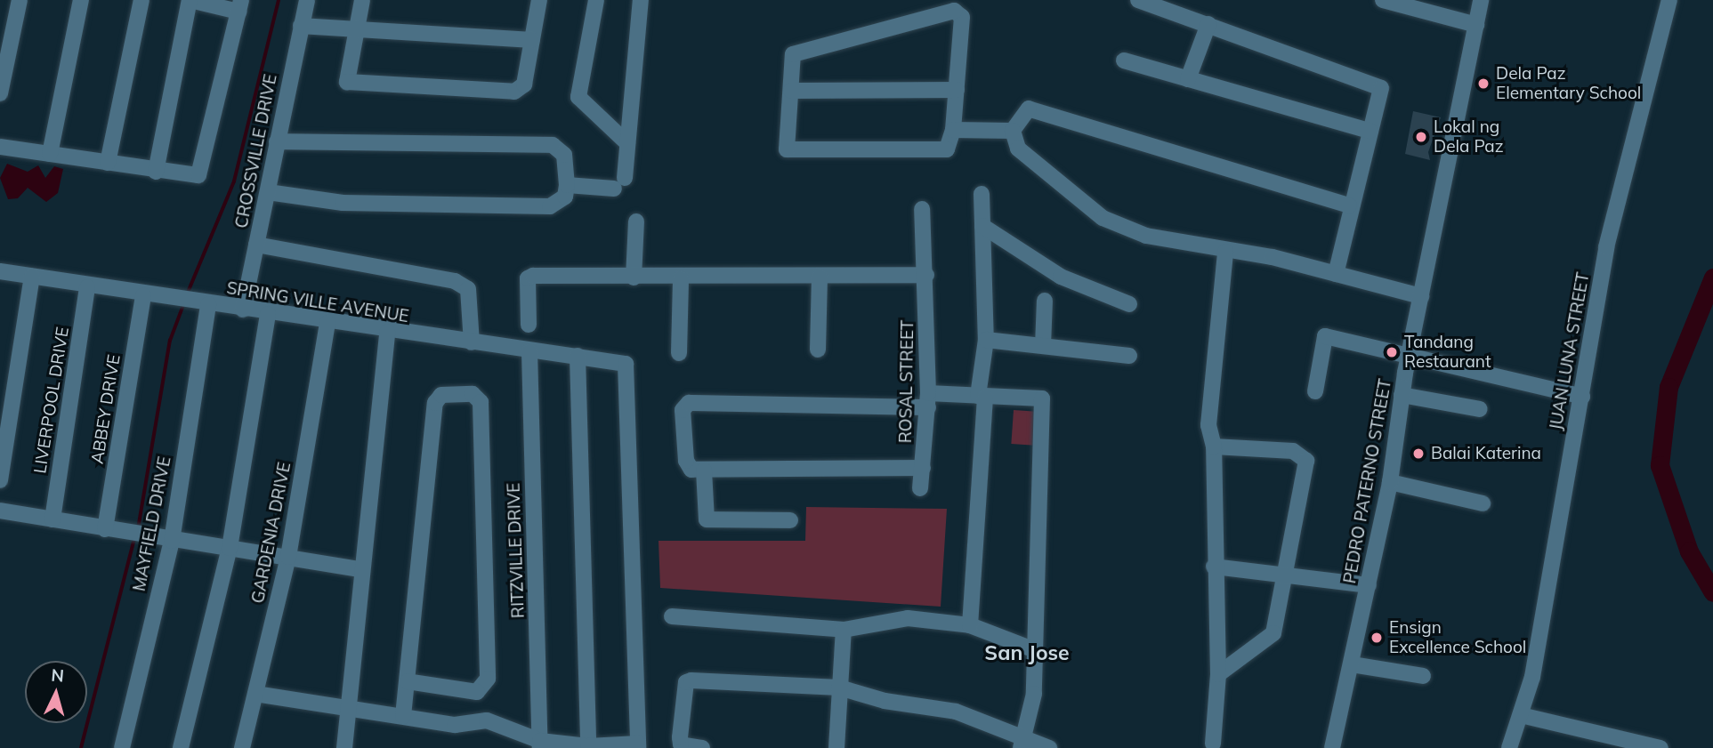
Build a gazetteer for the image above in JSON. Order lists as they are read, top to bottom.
{
  "streets": {
    "street": [
      "CROSSVILLE DRIVE",
      "SPRING VILLE AVENUE",
      "JUAN LUNA STREET",
      "ROSAL STREET",
      "LIVERPOOL DRIVE",
      "ABBEY DRIVE",
      "PEDRO PATERNO STREET",
      "MAYFIELD DRIVE",
      "GARDENIA DRIVE",
      "RITZVILLE DRIVE"
    ]
  },
  "crossings": [
    ["CROSSVILLE DRIVE", "SPRING VILLE AVENUE"],
    ["SPRING VILLE AVENUE", "LIVERPOOL DRIVE"],
    ["SPRING VILLE AVENUE", "ABBEY DRIVE"],
    ["SPRING VILLE AVENUE", "MAYFIELD DRIVE"],
    ["SPRING VILLE AVENUE", "GARDENIA DRIVE"],
    ["SPRING VILLE AVENUE", "RITZVILLE DRIVE"]
  ],
  "districts": ["San Jose"],
  "places": [
    "Dela Paz Elementary School",
    "Lokal ng Dela Paz",
    "Tandang Restaurant",
    "Balai Katerina",
    "Ensign Excellence School"
  ],
  "north": "top"
}
